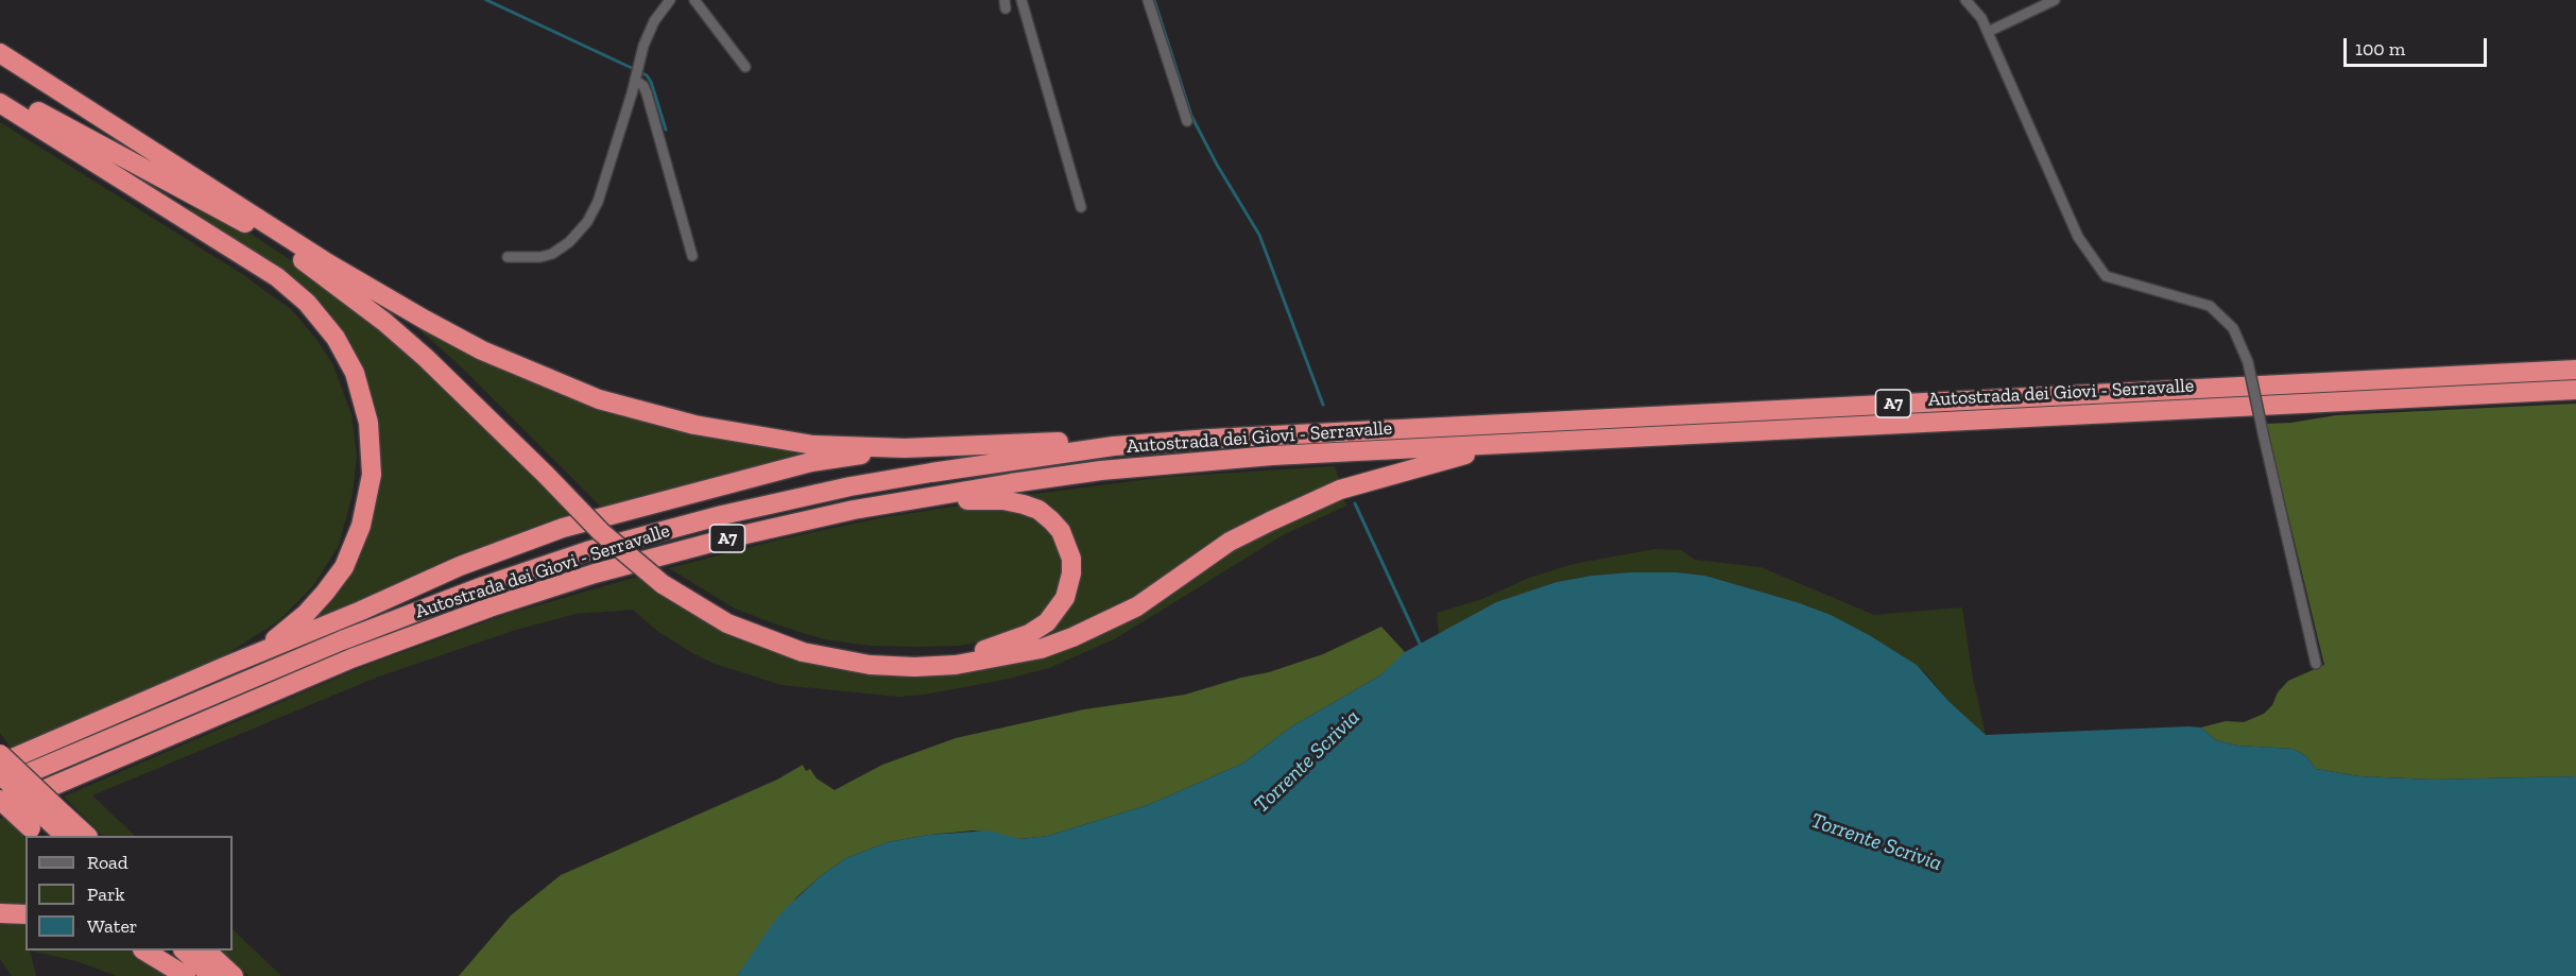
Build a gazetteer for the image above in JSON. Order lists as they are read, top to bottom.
{
  "streets": {
    "highway": ["Autostrada dei Giovi - Serravalle", "A7"]
  },
  "water": ["Torrente Scrivia"],
  "legend": ["Road", "Park", "Water"],
  "scale_bar": "100 m"
}
